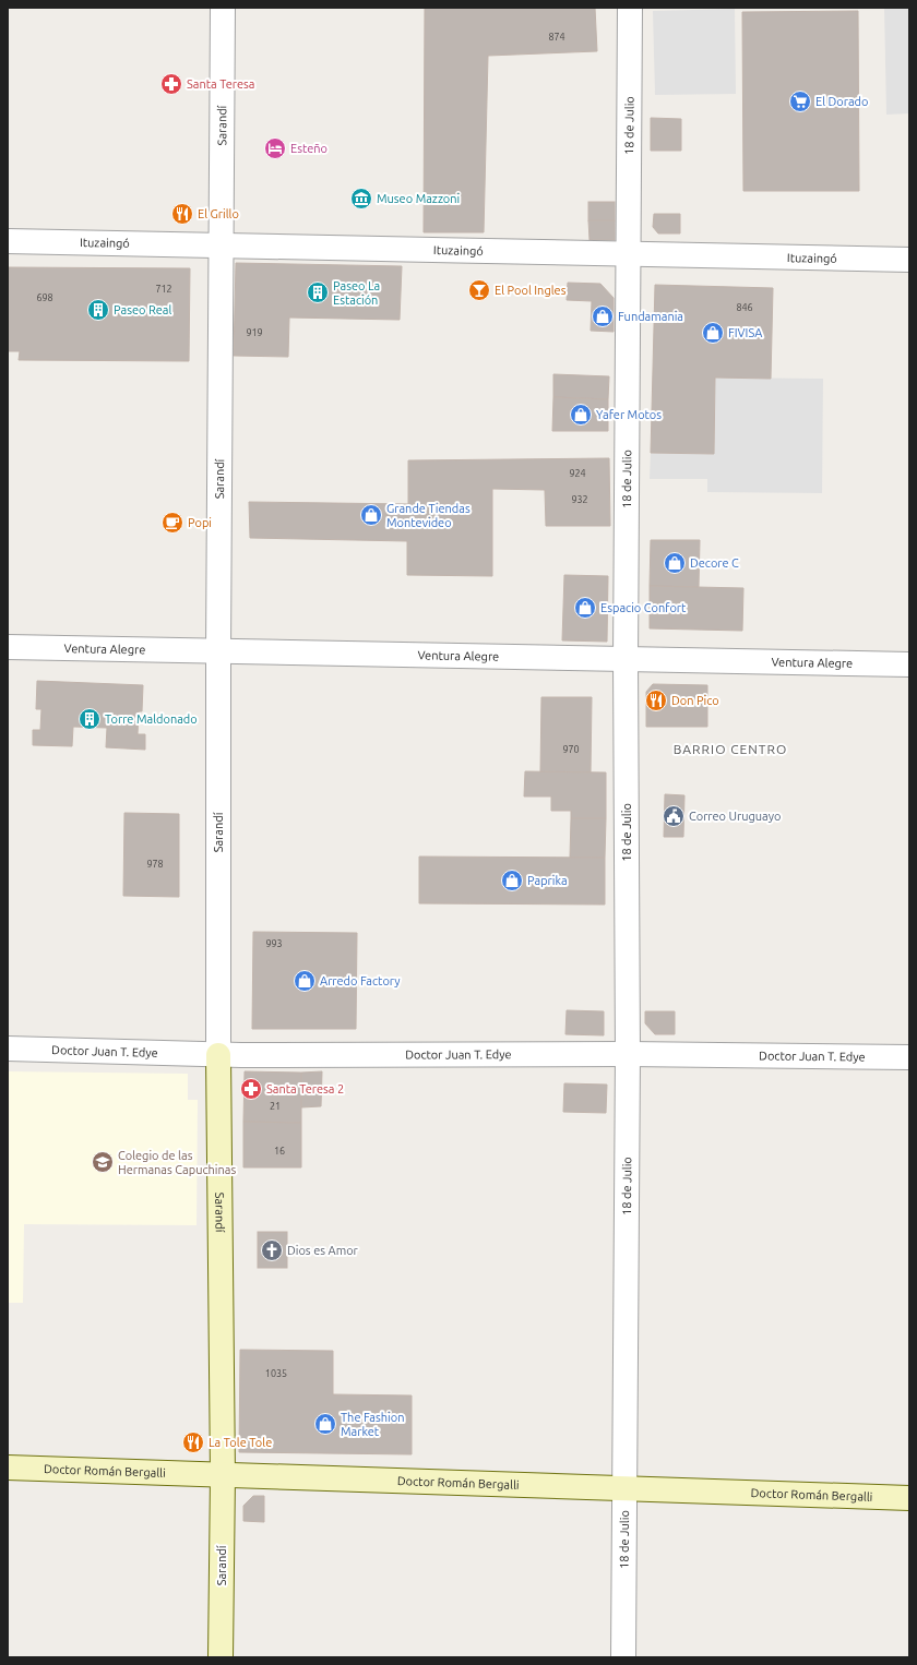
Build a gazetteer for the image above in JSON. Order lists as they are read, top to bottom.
{
  "streets": {
    "street": [
      "Sarandí",
      "18 de Julio",
      "Ituzaingó",
      "Ventura Alegre",
      "Doctor Juan T. Edye",
      "Doctor Román Bergalli"
    ]
  },
  "crossings": [
    ["Sarandí", "Ituzaingó"],
    ["Sarandí", "Ventura Alegre"],
    ["Sarandí", "Doctor Juan T. Edye"],
    ["Sarandí", "Doctor Román Bergalli"],
    ["18 de Julio", "Ituzaingó"],
    ["18 de Julio", "Ventura Alegre"],
    ["18 de Julio", "Doctor Juan T. Edye"],
    ["18 de Julio", "Doctor Román Bergalli"]
  ],
  "districts": ["BARRIO CENTRO"],
  "places": {
    "pharmacy": ["Santa Teresa", "Santa Teresa 2"],
    "supermarket": ["El Dorado"],
    "hotel": ["Esteño"],
    "museum": ["Museo Mazzoni"],
    "restaurant": ["El Grillo", "Don Pico", "La Tole Tole"],
    "bar": ["El Pool Ingles"],
    "building": ["Paseo La Estación", "Paseo Real", "Torre Maldonado"],
    "shop": [
      "Fundamania",
      "FIVISA",
      "Yafer Motos",
      "Grande Tiendas Montevideo",
      "Decore C",
      "Espacio Confort",
      "Paprika",
      "Arredo Factory",
      "The Fashion Market"
    ],
    "cafe": ["Popi"],
    "public building": ["Correo Uruguayo"],
    "school or university": ["Colegio de las Hermanas Capuchinas"],
    "church": ["Dios es Amor"]
  },
  "house_numbers": [
    "874",
    "712",
    "698",
    "846",
    "919",
    "924",
    "932",
    "970",
    "978",
    "993",
    "21",
    "16",
    "1035"
  ]
}
